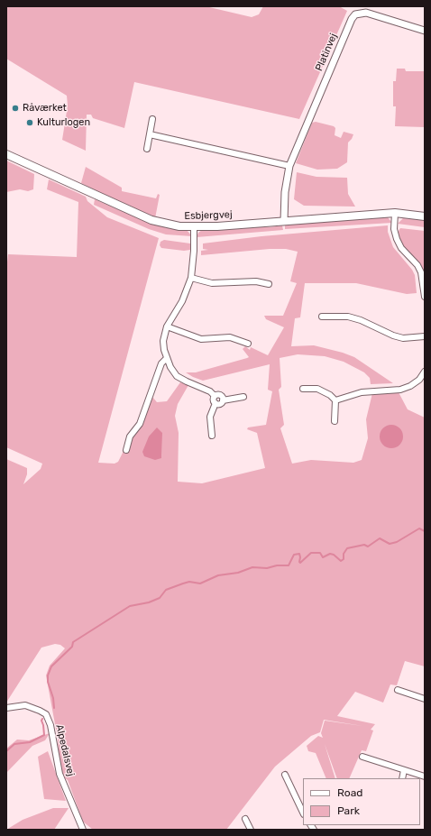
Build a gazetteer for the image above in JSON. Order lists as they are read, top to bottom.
{
  "streets": {
    "main road": ["Esbjergvej"],
    "street": ["Platinvej", "Alpedalsvej"]
  },
  "crossings": [
    ["Platinvej", "Esbjergvej"]
  ],
  "places": ["Råværket", "Kulturlogen"],
  "legend": ["Road", "Park"]
}
